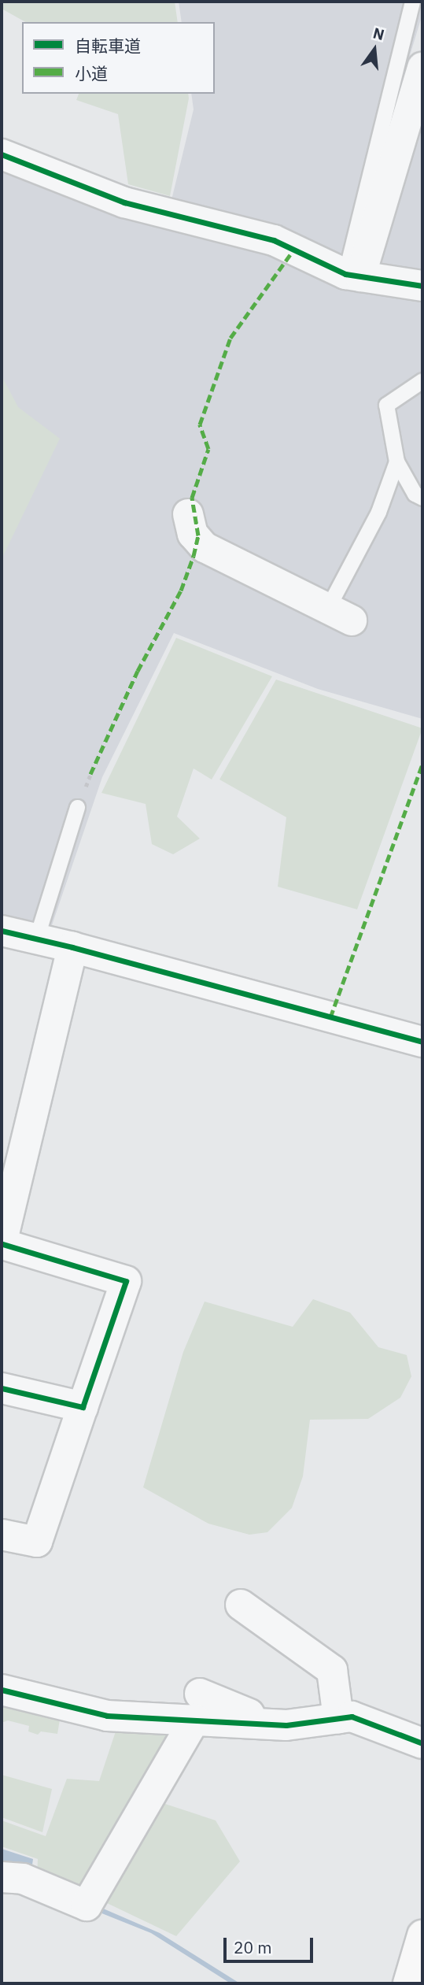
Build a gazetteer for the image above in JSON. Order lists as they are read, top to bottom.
{
  "legend": ["自転車道", "小道"],
  "scale_bar": "20 m",
  "north": "top"
}
